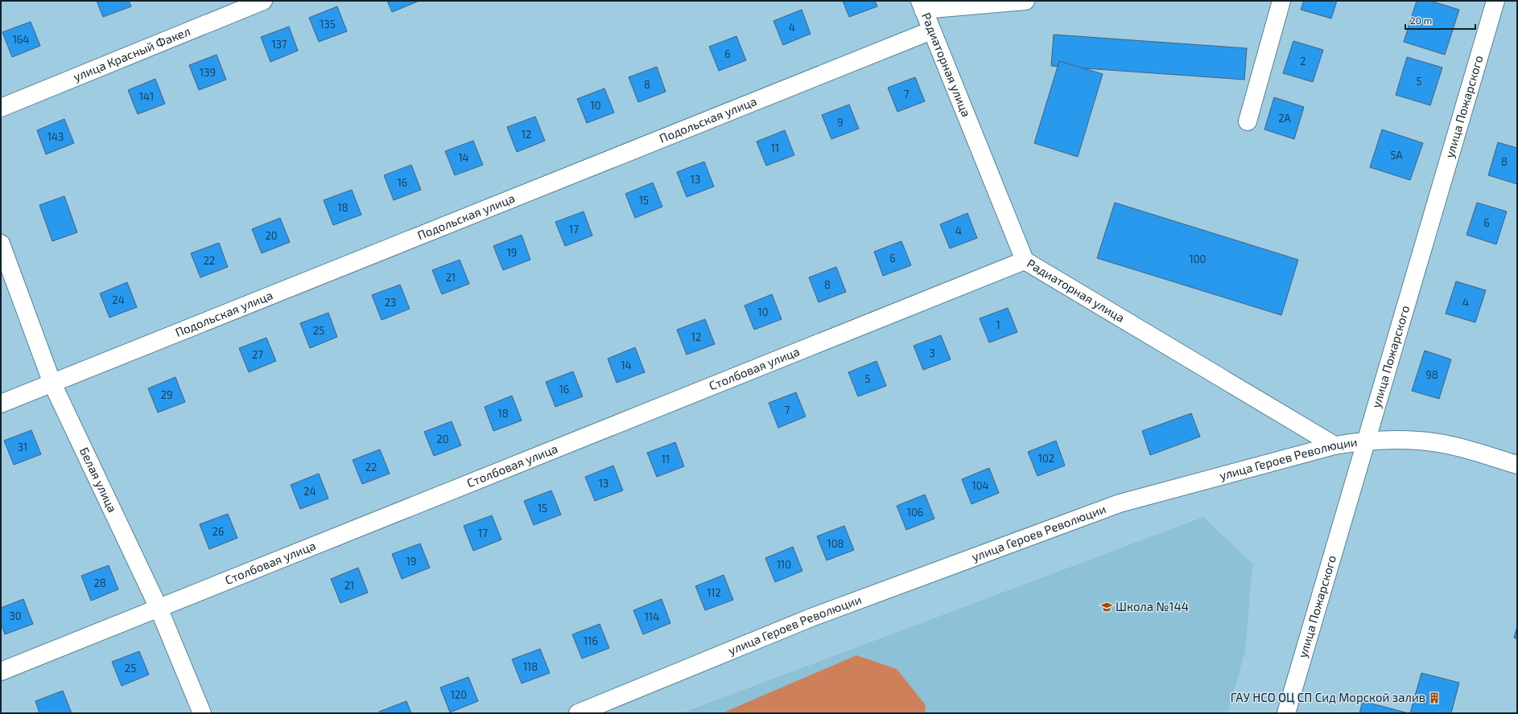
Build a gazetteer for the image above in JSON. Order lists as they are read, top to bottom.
{
  "streets": {
    "street": [
      "улица Красный Факел",
      "Радиаторная улица",
      "улица Пожарского",
      "Подольская улица",
      "Столбовая улица",
      "улица Героев Революции",
      "Белая улица"
    ]
  },
  "crossings": [
    ["Радиаторная улица", "Подольская улица"],
    ["Радиаторная улица", "Столбовая улица"],
    ["Радиаторная улица", "улица Героев Революции"],
    ["улица Пожарского", "улица Героев Революции"],
    ["Подольская улица", "Белая улица"],
    ["Столбовая улица", "Белая улица"]
  ],
  "places": {
    "school or university": ["Школа №144"],
    "building": ["ГАУ НСО ОЦ СП Сид Морской залив"]
  },
  "house_numbers": [
    "135",
    "4",
    "164",
    "137",
    "6",
    "2",
    "139",
    "5",
    "8",
    "7",
    "141",
    "10",
    "2А",
    "9",
    "12",
    "143",
    "11",
    "5А",
    "14",
    "8",
    "13",
    "16",
    "15",
    "18",
    "6",
    "17",
    "4",
    "20",
    "19",
    "6",
    "100",
    "22",
    "21",
    "8",
    "24",
    "23",
    "4",
    "10",
    "1",
    "25",
    "12",
    "3",
    "27",
    "14",
    "98",
    "5",
    "16",
    "29",
    "7",
    "18",
    "20",
    "31",
    "102",
    "11",
    "22",
    "13",
    "104",
    "24",
    "15",
    "106",
    "26",
    "17",
    "108",
    "19",
    "110",
    "28",
    "21",
    "112",
    "30",
    "114",
    "116",
    "118",
    "25",
    "120"
  ],
  "scale_bar": "20 m"
}
